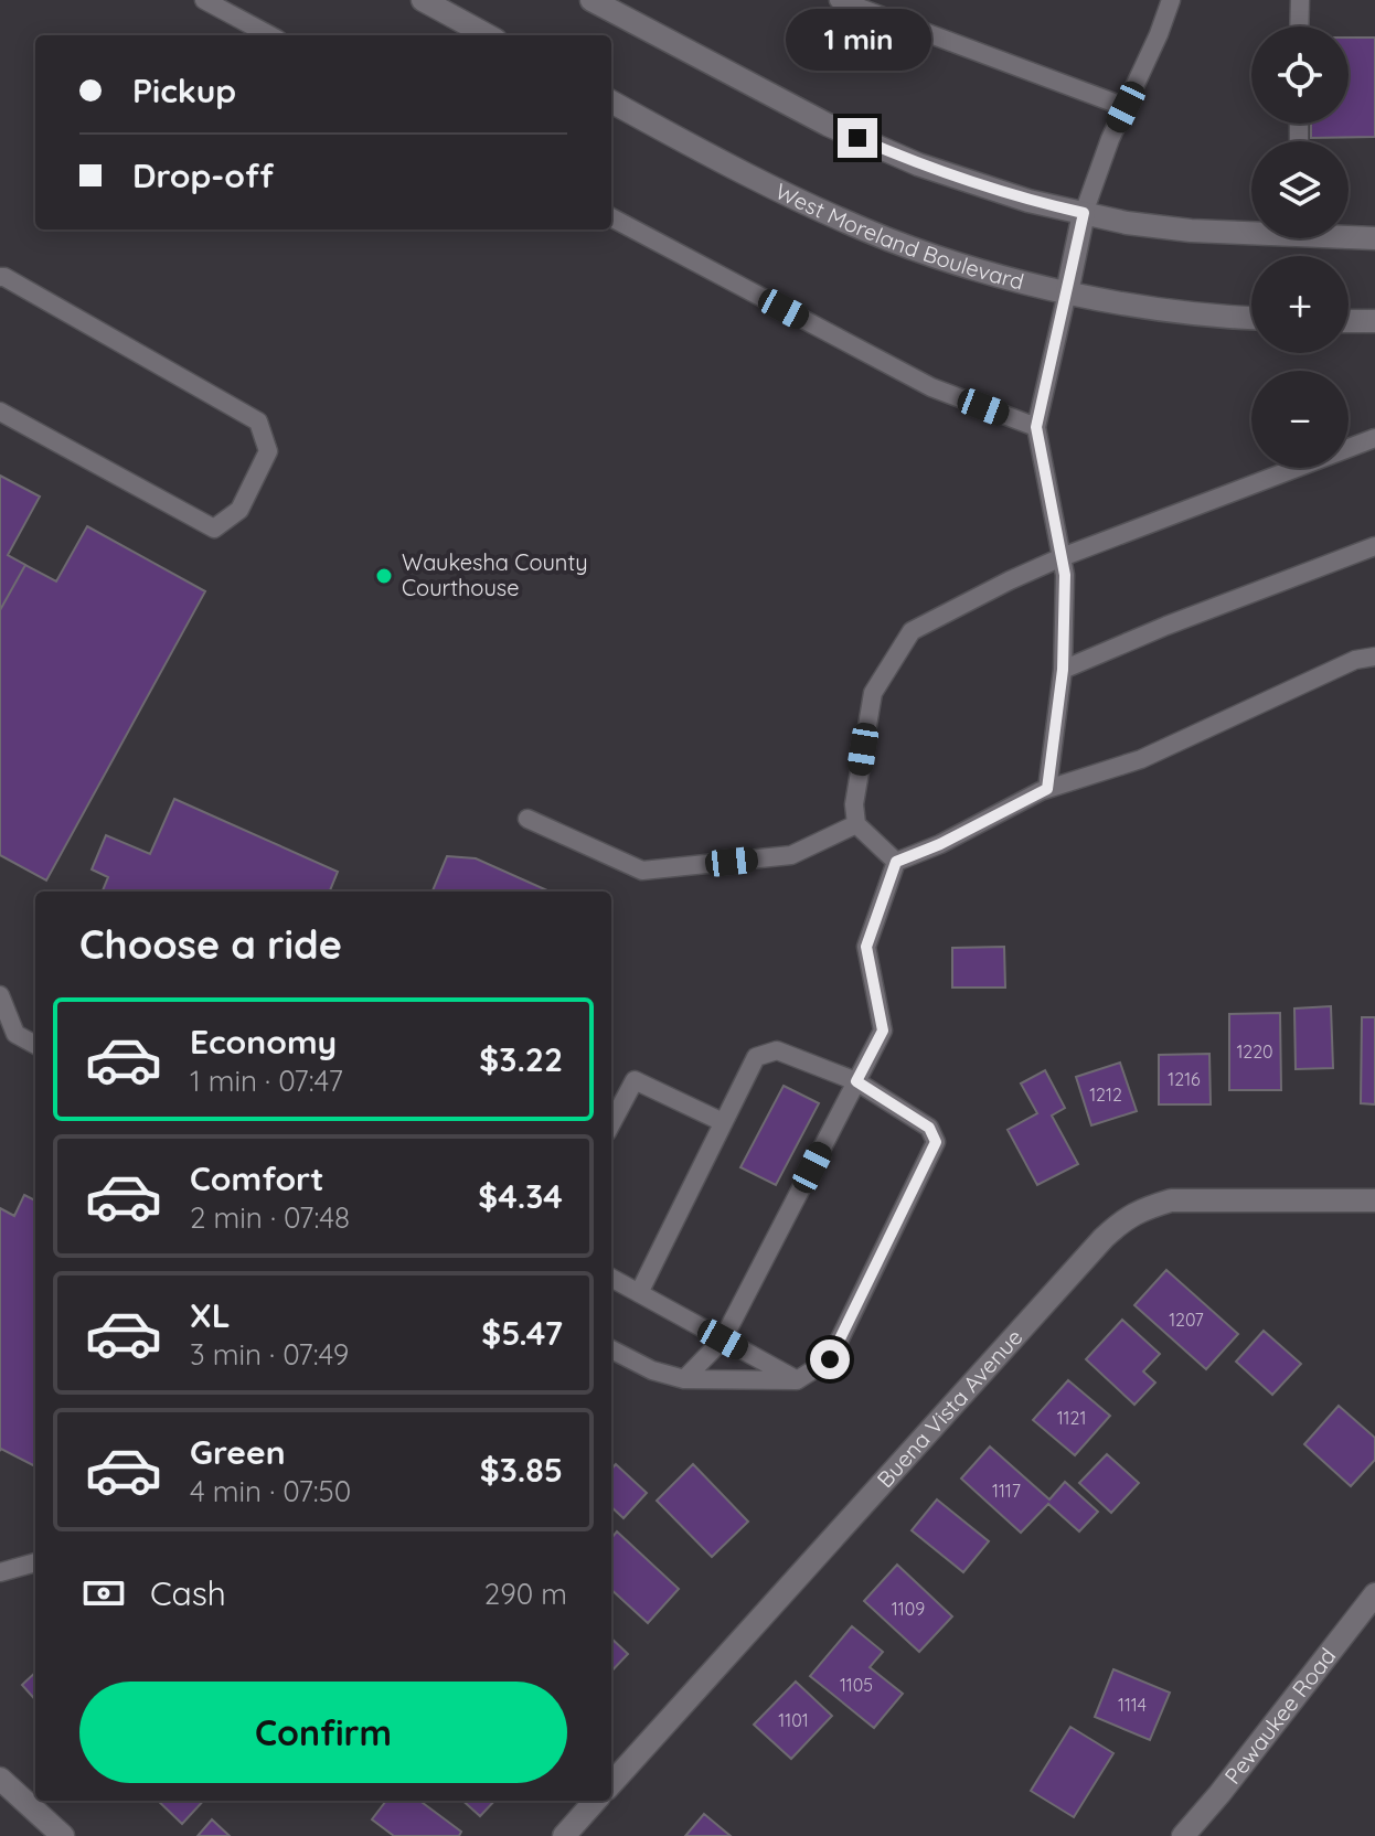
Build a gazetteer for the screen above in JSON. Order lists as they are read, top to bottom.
{
  "streets": {
    "street": ["West Moreland Boulevard", "Buena Vista Avenue", "Pewaukee Road"]
  },
  "places": ["Waukesha County Courthouse"],
  "house_numbers": [
    "1220",
    "1216",
    "1212",
    "1207",
    "1121",
    "1117",
    "1109",
    "1105",
    "1114",
    "1101"
  ],
  "page": {
    "bubble": "1 min",
    "map_buttons": ["+", "−"],
    "banner": ["Pickup", "Drop-off"],
    "heading": "Choose a ride",
    "list": [
      {
        "name": "Economy",
        "note": "1 min · 07:47",
        "value": "$3.22"
      },
      {
        "name": "Comfort",
        "note": "2 min · 07:48",
        "value": "$4.34"
      },
      {
        "name": "XL",
        "note": "3 min · 07:49",
        "value": "$5.47"
      },
      {
        "name": "Green",
        "note": "4 min · 07:50",
        "value": "$3.85"
      }
    ],
    "pay": ["Cash", "290 m"],
    "buttons": "Confirm"
  }
}
